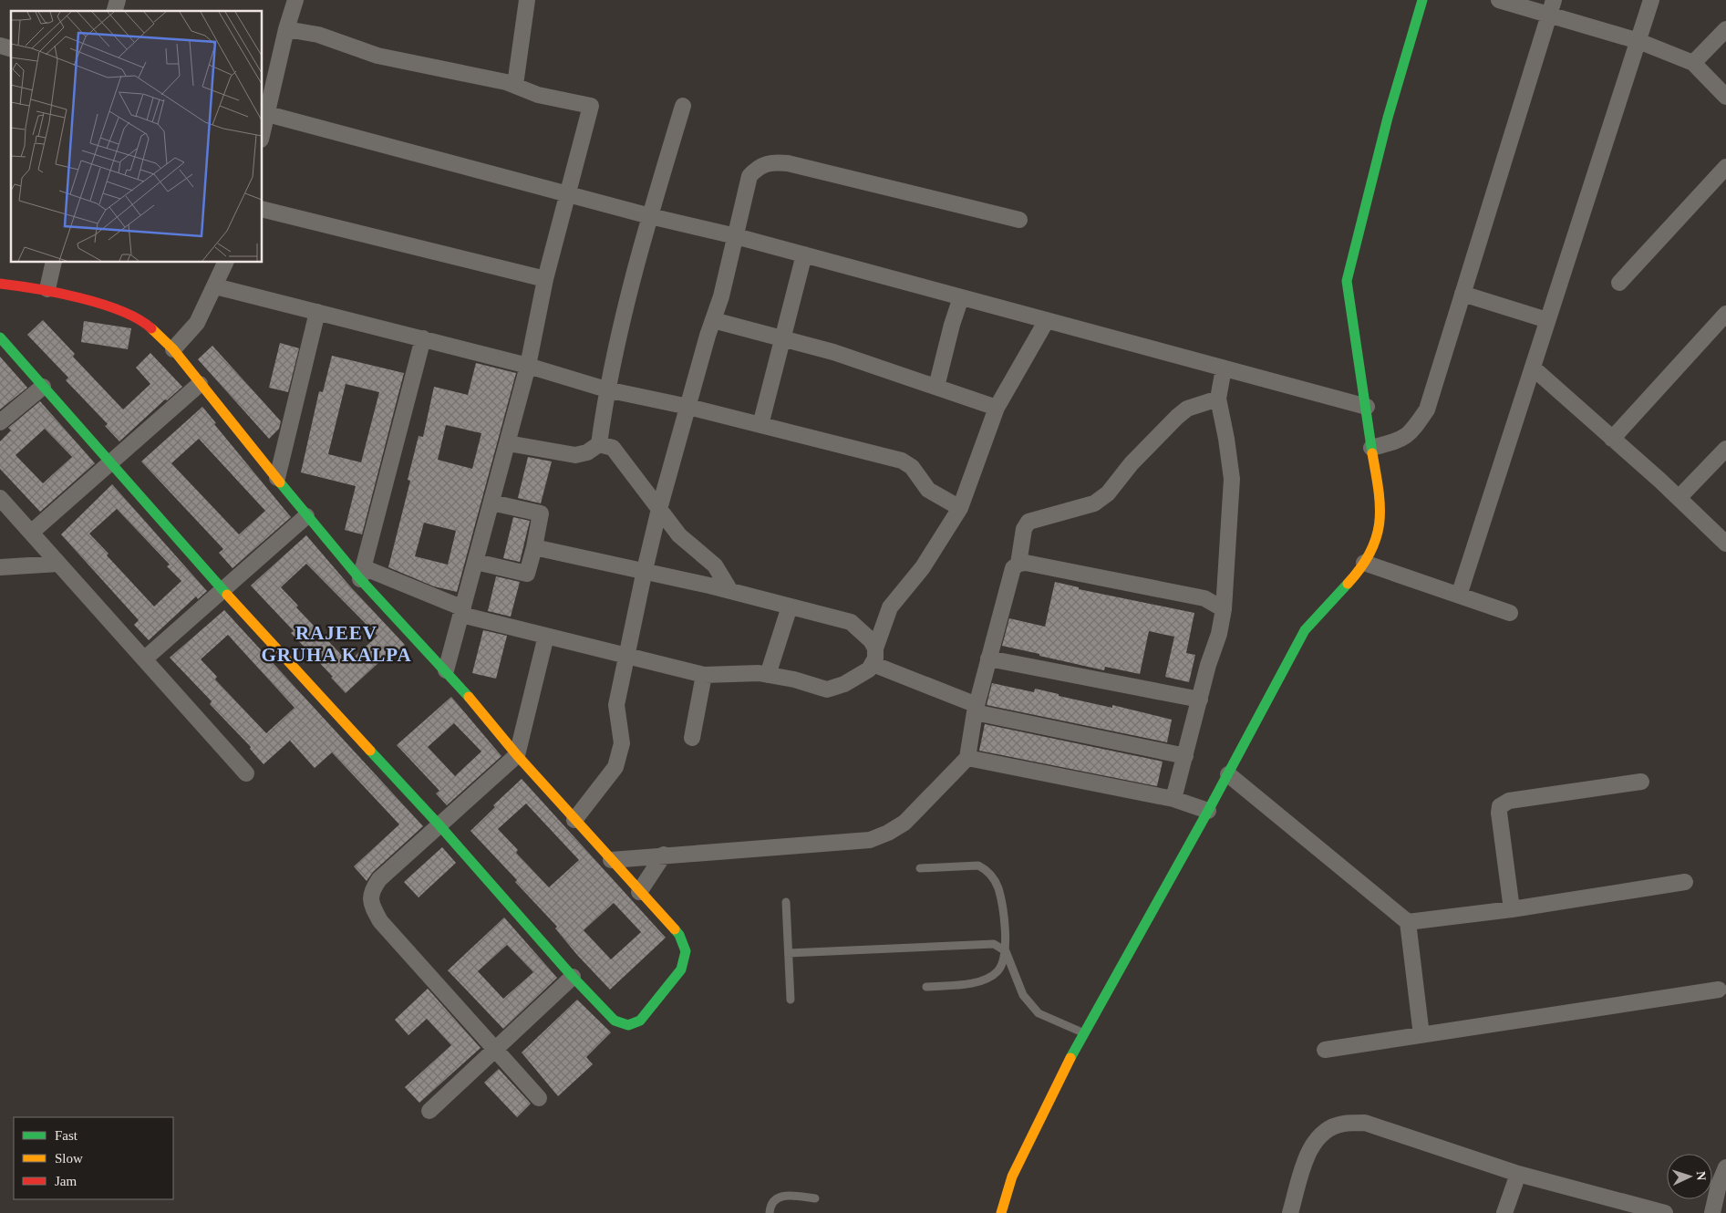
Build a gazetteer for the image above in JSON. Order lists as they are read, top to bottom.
{
  "districts": ["RAJEEV GRUHA KALPA"],
  "legend": ["Fast", "Slow", "Jam"],
  "north": "right"
}
